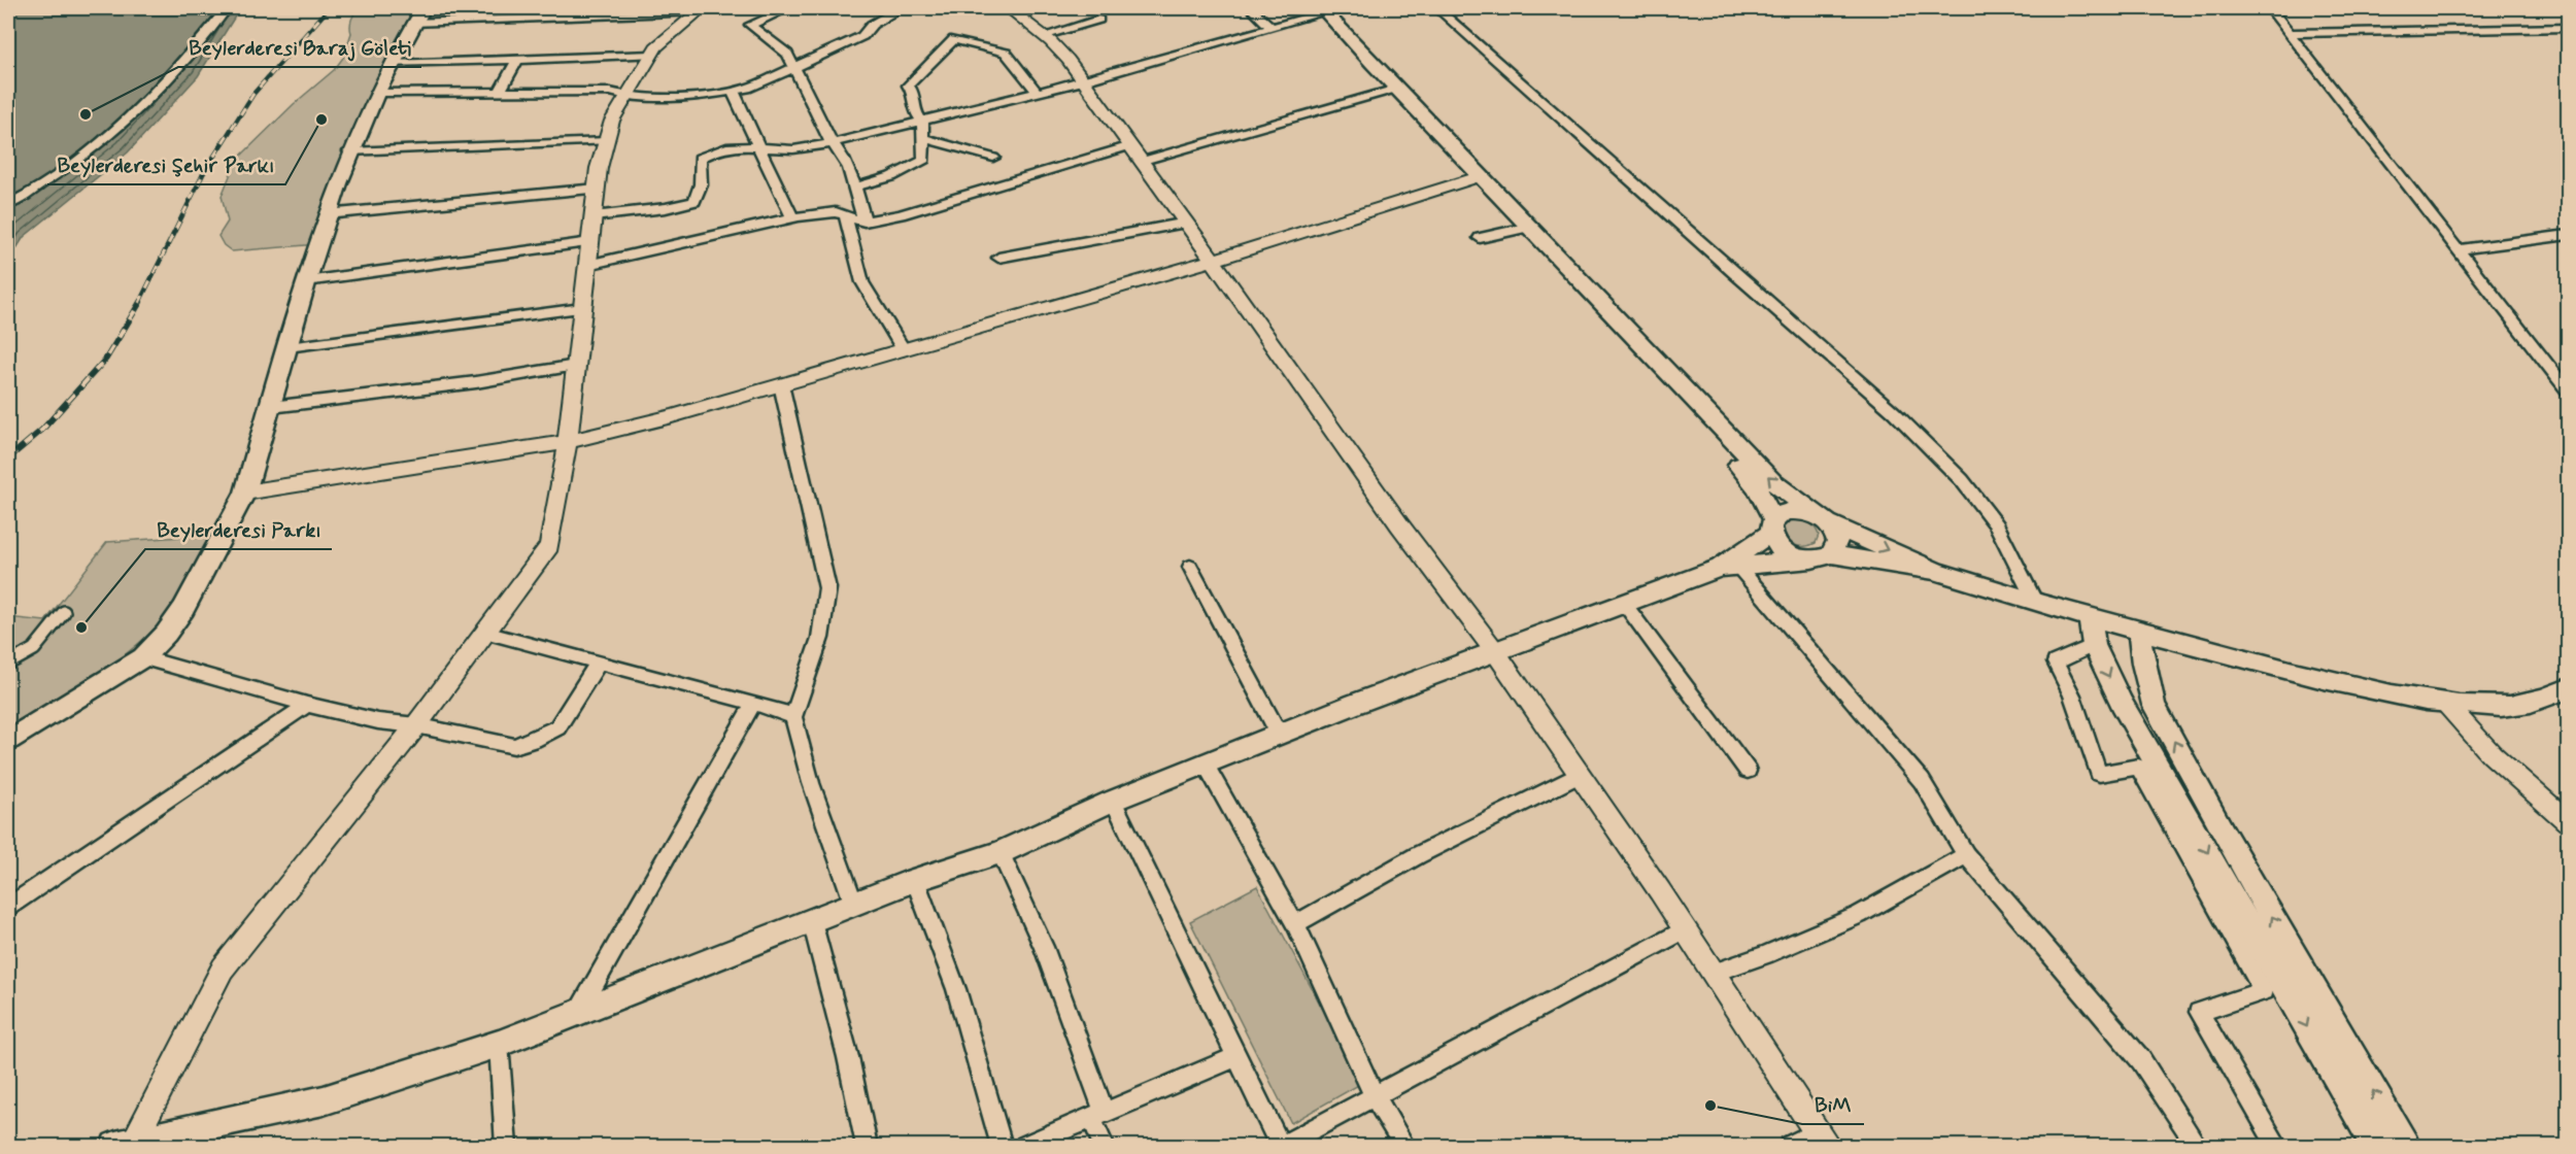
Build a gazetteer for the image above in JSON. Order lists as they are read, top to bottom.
{
  "places": [
    "Beylerderesi Baraj Göleti",
    "Beylerderesi Şehir Parkı",
    "Beylerderesi Parkı",
    "BiM"
  ]
}
